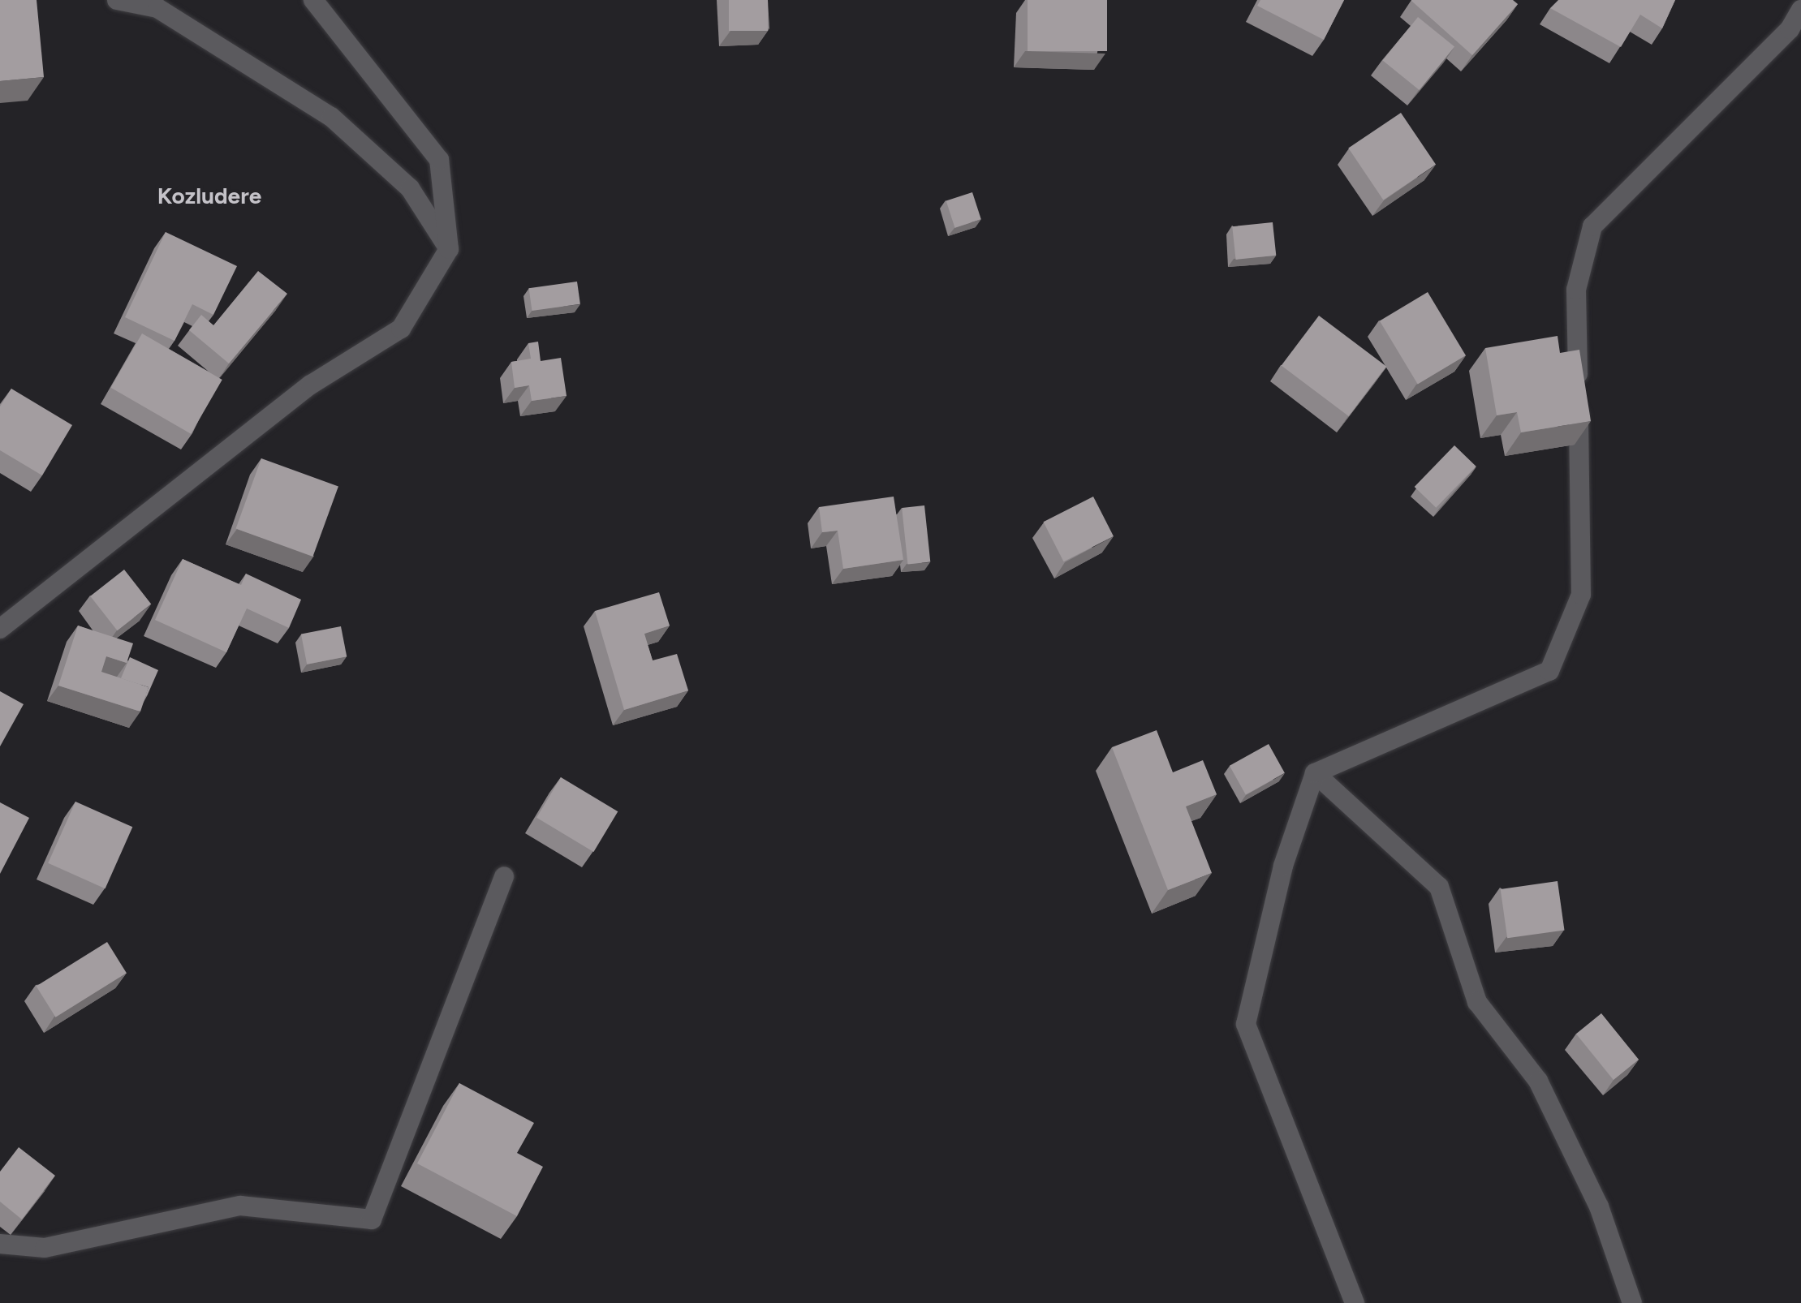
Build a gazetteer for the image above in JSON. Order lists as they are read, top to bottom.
{
  "districts": ["Kozludere"]
}
